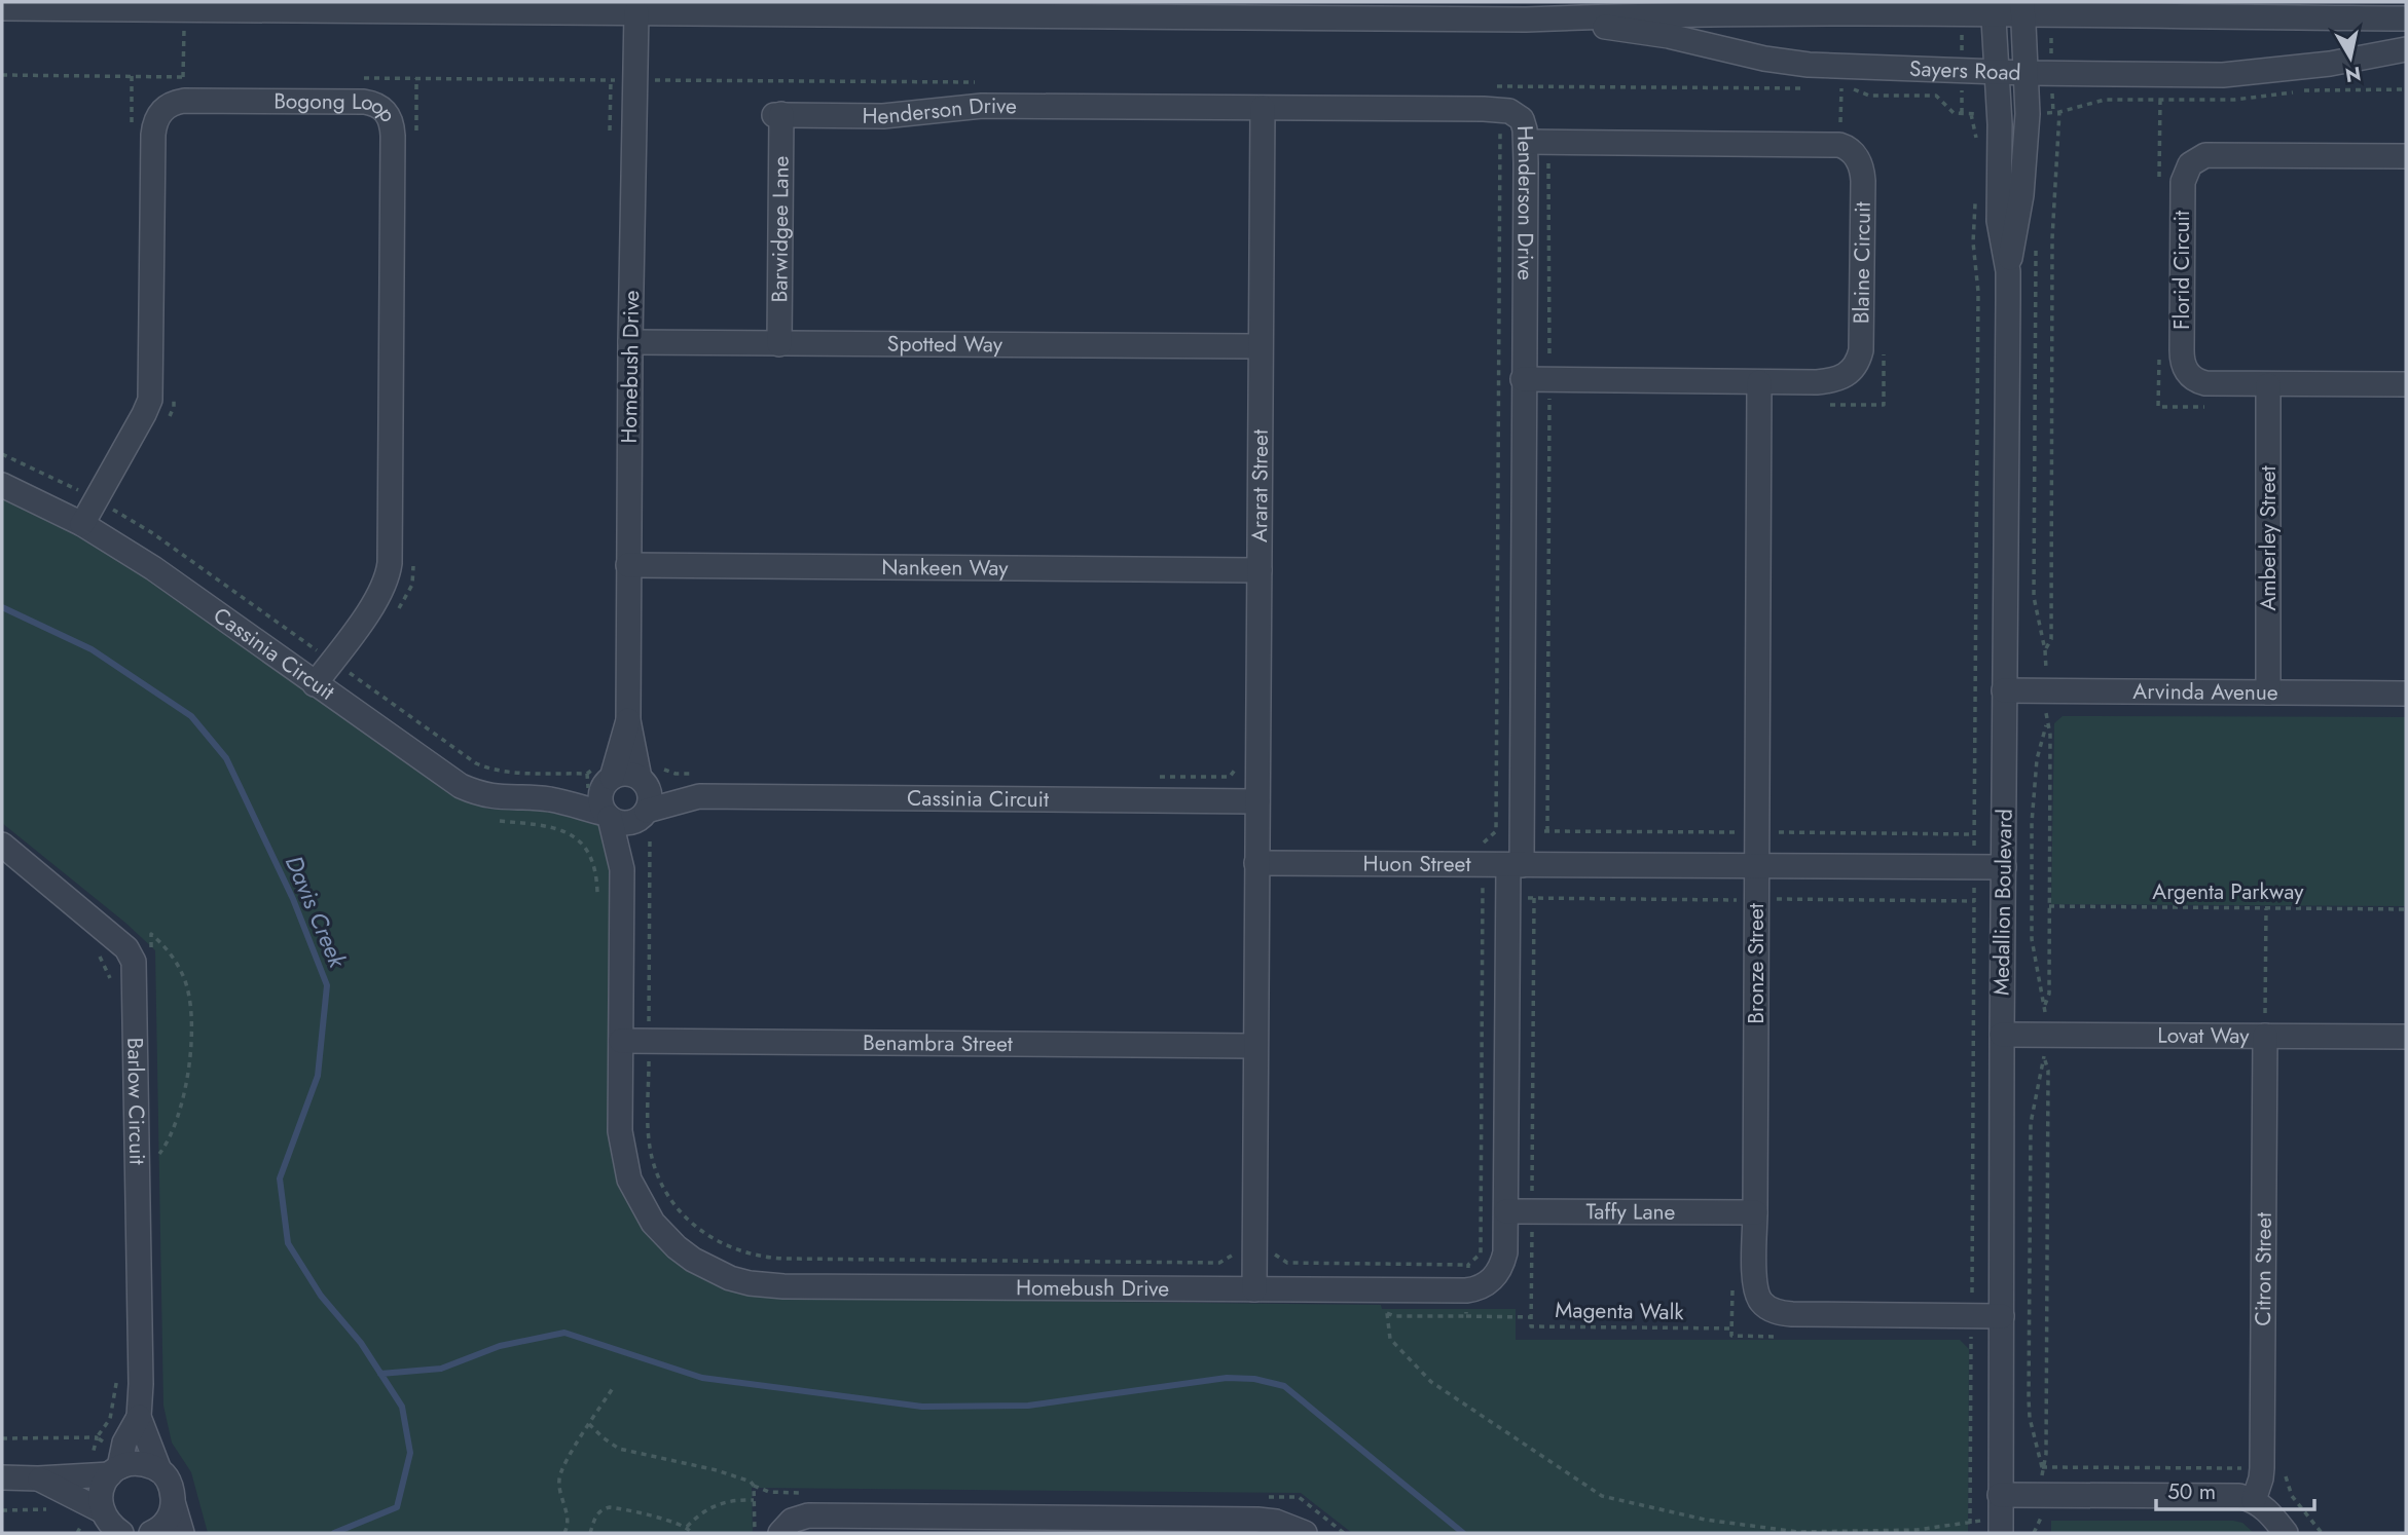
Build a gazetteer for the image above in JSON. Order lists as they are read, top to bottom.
{
  "streets": {
    "street": [
      "Sayers Road",
      "Henderson Drive",
      "Bogong Loop",
      "Barwidgee Lane",
      "Blaine Circuit",
      "Florid Circuit",
      "Spotted Way",
      "Homebush Drive",
      "Ararat Street",
      "Amberley Street",
      "Nankeen Way",
      "Cassinia Circuit",
      "Arvinda Avenue",
      "Huon Street",
      "Medallion Boulevard",
      "Bronze Street",
      "Lovat Way",
      "Benambra Street",
      "Barlow Circuit",
      "Taffy Lane",
      "Citron Street"
    ],
    "path": ["Argenta Parkway", "Magenta Walk"]
  },
  "crossings": [
    ["Sayers Road", "Homebush Drive"],
    ["Sayers Road", "Medallion Boulevard"],
    ["Henderson Drive", "Barwidgee Lane"],
    ["Henderson Drive", "Blaine Circuit"],
    ["Henderson Drive", "Homebush Drive"],
    ["Henderson Drive", "Ararat Street"],
    ["Henderson Drive", "Huon Street"],
    ["Bogong Loop", "Cassinia Circuit"],
    ["Barwidgee Lane", "Spotted Way"],
    ["Blaine Circuit", "Bronze Street"],
    ["Florid Circuit", "Amberley Street"],
    ["Spotted Way", "Homebush Drive"],
    ["Spotted Way", "Ararat Street"],
    ["Homebush Drive", "Nankeen Way"],
    ["Homebush Drive", "Cassinia Circuit"],
    ["Homebush Drive", "Huon Street"],
    ["Homebush Drive", "Benambra Street"],
    ["Homebush Drive", "Taffy Lane"],
    ["Ararat Street", "Nankeen Way"],
    ["Ararat Street", "Cassinia Circuit"],
    ["Ararat Street", "Huon Street"],
    ["Amberley Street", "Arvinda Avenue"],
    ["Arvinda Avenue", "Medallion Boulevard"],
    ["Huon Street", "Medallion Boulevard"],
    ["Huon Street", "Bronze Street"],
    ["Medallion Boulevard", "Bronze Street"],
    ["Medallion Boulevard", "Lovat Way"],
    ["Bronze Street", "Taffy Lane"],
    ["Lovat Way", "Citron Street"],
    ["Taffy Lane", "Magenta Walk"]
  ],
  "water": ["Davis Creek"],
  "scale_bar": "50 m",
  "north": "bottom"
}
